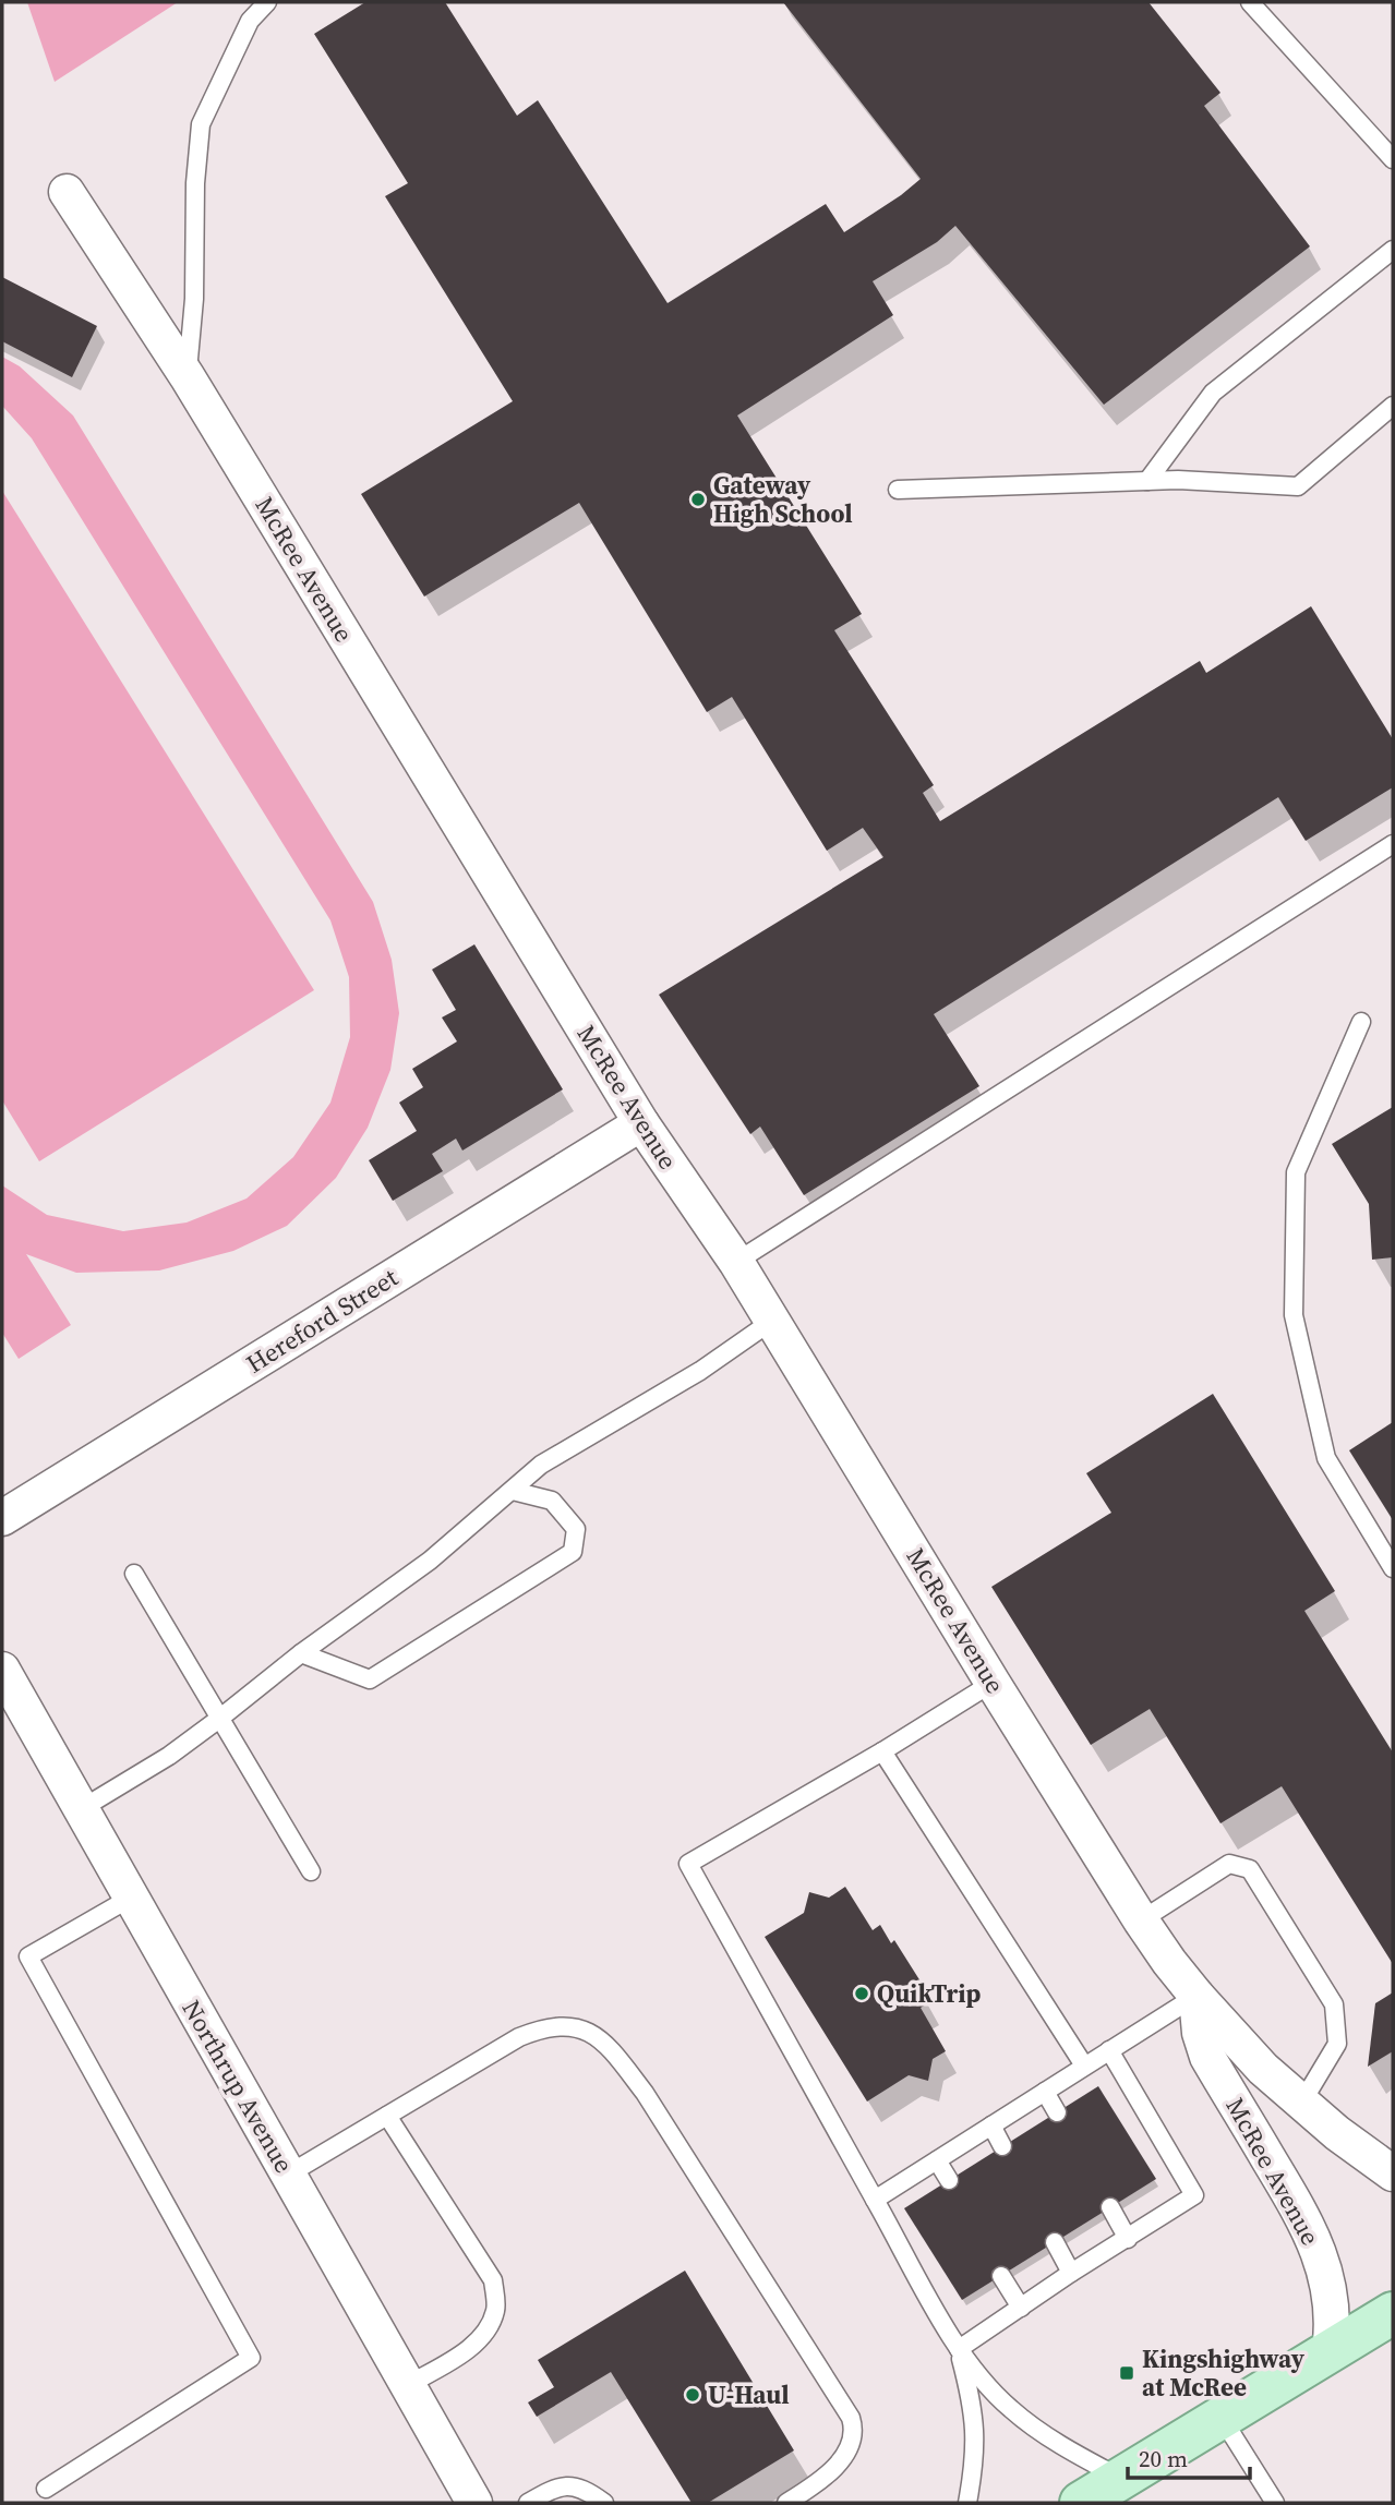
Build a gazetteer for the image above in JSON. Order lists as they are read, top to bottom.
{
  "streets": {
    "street": ["McRee Avenue", "Hereford Street", "Northrup Avenue"]
  },
  "crossings": [
    ["McRee Avenue", "Hereford Street"]
  ],
  "places": {
    "other": ["Gateway High School", "QuikTrip", "U-Haul"],
    "transit": ["Kingshighway at McRee"]
  },
  "scale_bar": "20 m"
}
